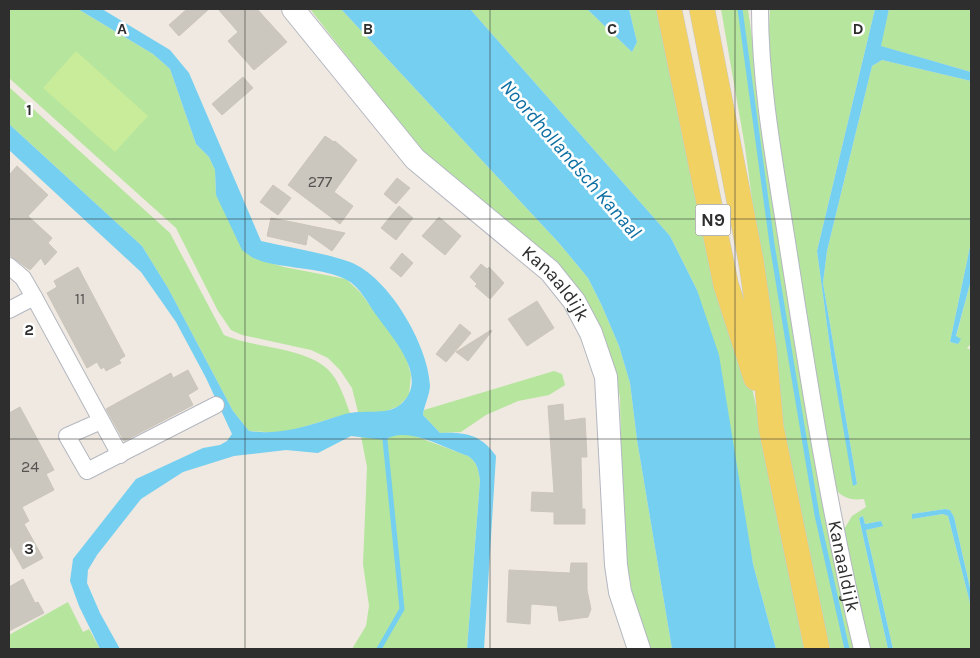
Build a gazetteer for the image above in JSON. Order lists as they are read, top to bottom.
{
  "streets": {
    "main road": ["N9"],
    "street": ["Kanaaldijk"]
  },
  "water": ["Noordhollandsch Kanaal"],
  "house_numbers": ["277", "11", "24"],
  "grid": {
    "columns": [
      "A",
      "B",
      "C",
      "D"
    ],
    "rows": ["1", "2", "3"]
  }
}
